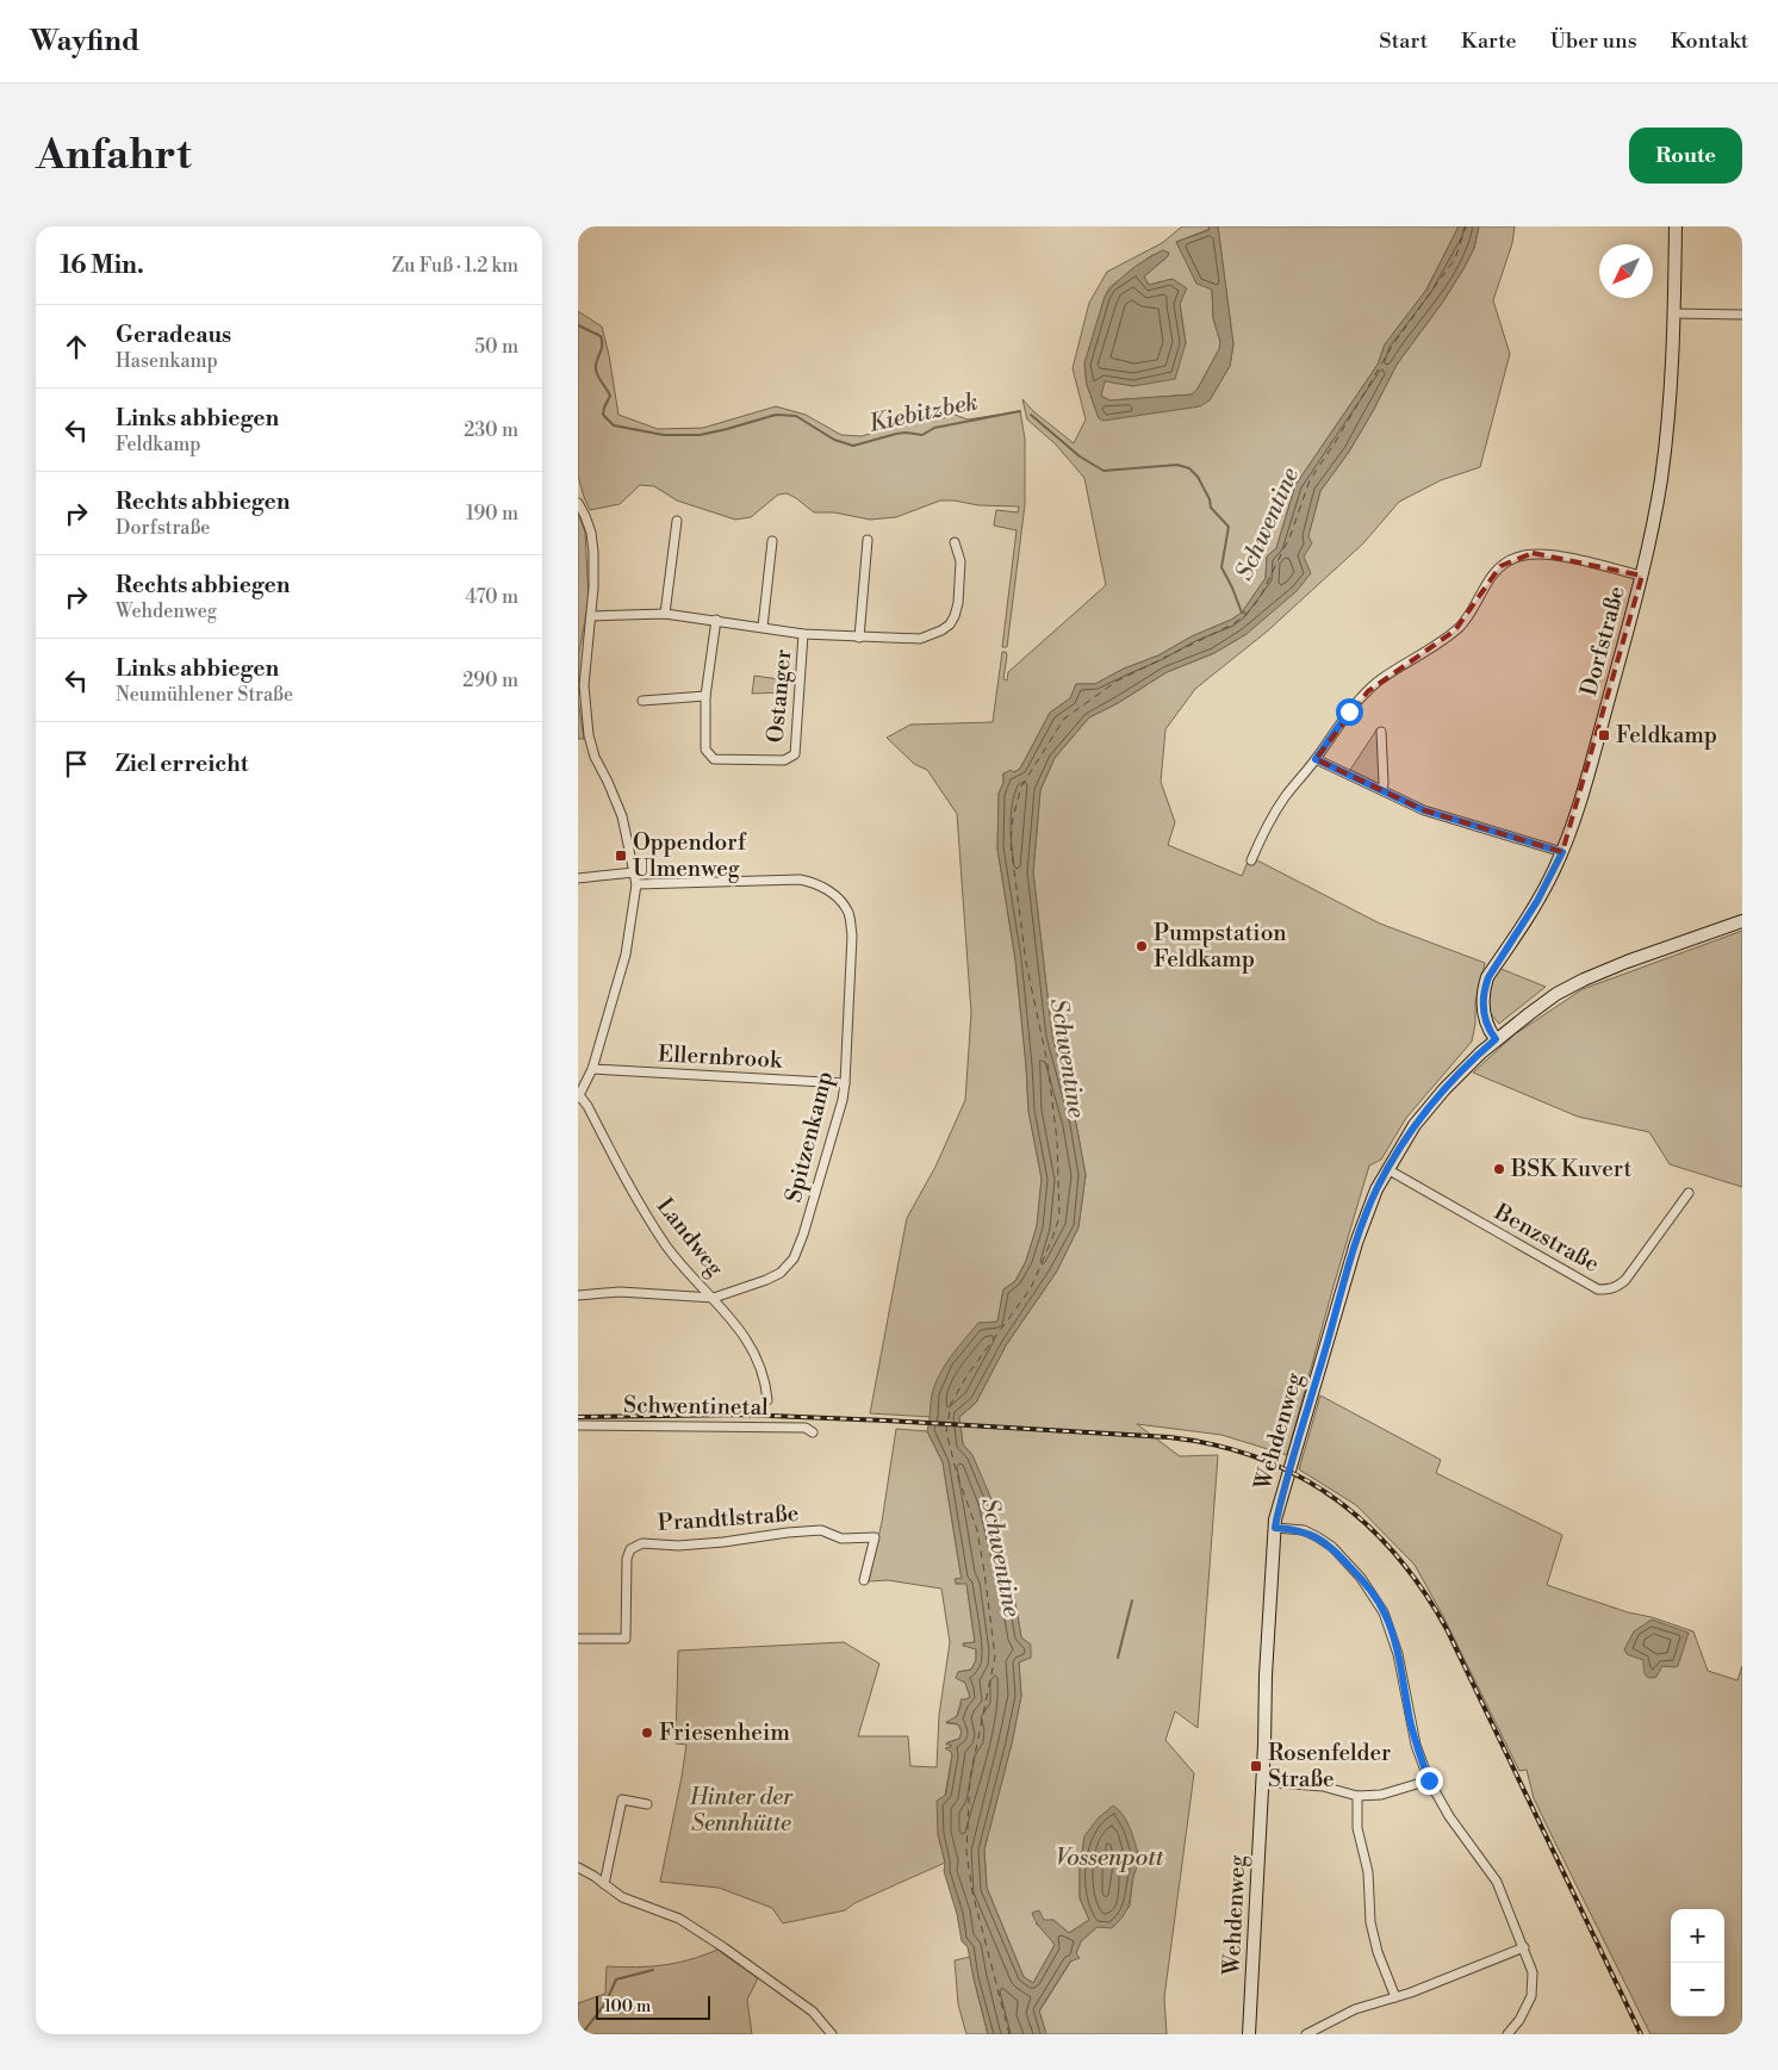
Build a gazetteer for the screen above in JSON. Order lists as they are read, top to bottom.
{
  "streets": {
    "main road": ["Dorfstraße", "Wehdenweg"],
    "street": [
      "Ostanger",
      "Ellernbrook",
      "Spitzenkamp",
      "Landweg",
      "Benzstraße",
      "Schwentinetal",
      "Prandtlstraße"
    ]
  },
  "crossings": [
    ["Dorfstraße", "Wehdenweg"],
    ["Ellernbrook", "Spitzenkamp"],
    ["Spitzenkamp", "Landweg"],
    ["Benzstraße", "Wehdenweg"]
  ],
  "water": ["Kiebitzbek", "Schwentine", "Vossenpott"],
  "parks": ["Hinter der Sennhütte"],
  "places": {
    "transit": ["Feldkamp", "Oppendorf Ulmenweg", "Rosenfelder Straße"],
    "other": ["Pumpstation Feldkamp", "BSK Kuvert", "Friesenheim"]
  },
  "scale_bar": "100 m",
  "north": "bottom left",
  "page": {
    "header": "Wayfind",
    "nav": [
      "Start",
      "Karte",
      "Über uns",
      "Kontakt"
    ],
    "buttons": "Route",
    "title": "Anfahrt",
    "heading": ["16 Min.", "Zu Fuß · 1.2 km"],
    "list": [
      ["Geradeaus", "Hasenkamp", "50 m"],
      ["Links abbiegen", "Feldkamp", "230 m"],
      ["Rechts abbiegen", "Dorfstraße", "190 m"],
      ["Rechts abbiegen", "Wehdenweg", "470 m"],
      ["Links abbiegen", "Neumühlener Straße", "290 m"],
      "Ziel erreicht"
    ],
    "map_buttons": ["+", "−"],
    "scale": "100 m"
  }
}
